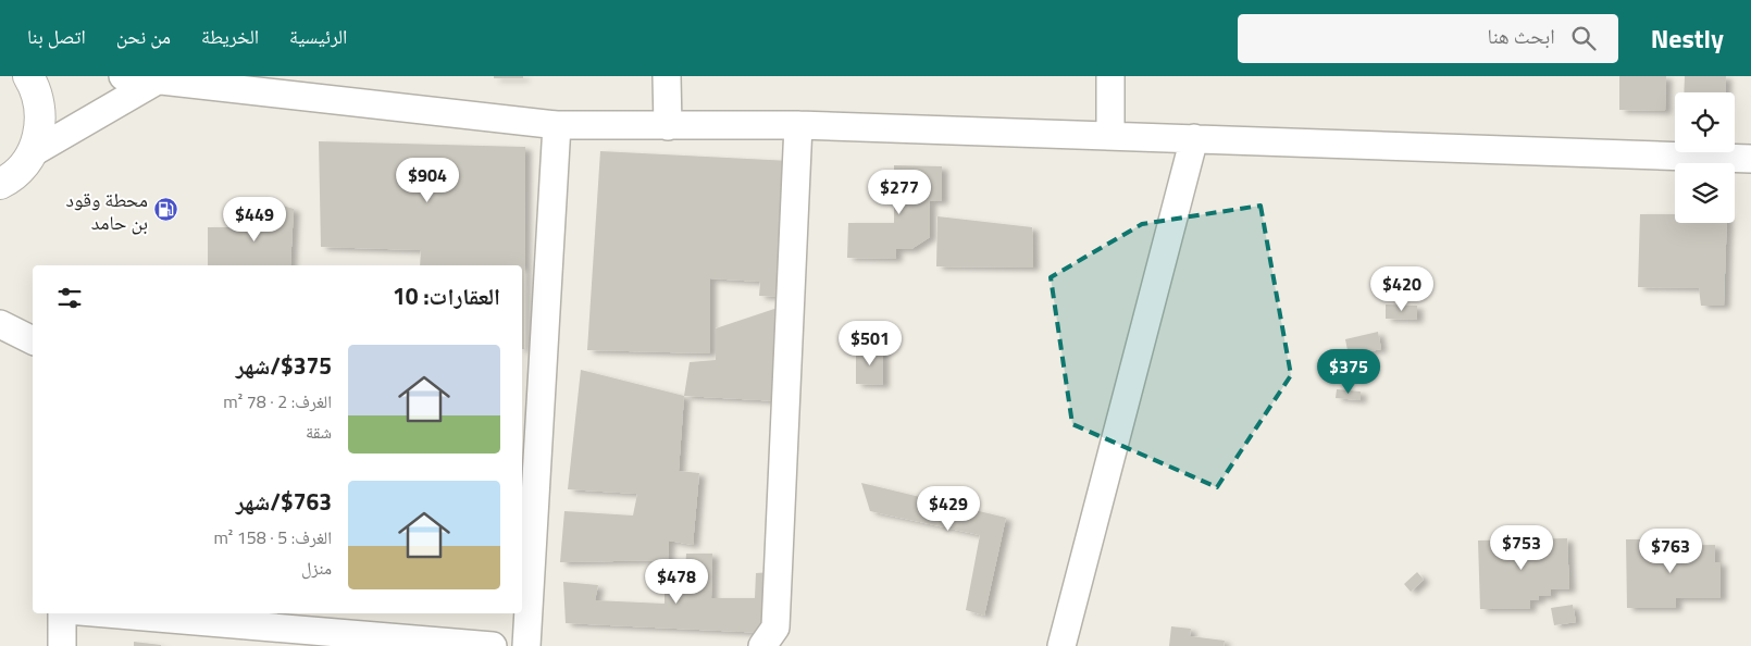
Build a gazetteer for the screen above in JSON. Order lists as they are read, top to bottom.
{
  "places": {
    "fuel station": ["محطة وقود بن حامد"]
  },
  "page": {
    "header": "Nestly",
    "search": "ابحث هنا",
    "nav": [
      "الرئيسية",
      "الخريطة",
      "من نحن",
      "اتصل بنا"
    ],
    "price": [
      "$904",
      "$277",
      "$449",
      "$420",
      "$501",
      "$375",
      "$429",
      "$753",
      "$763",
      "$478"
    ],
    "heading": "العقارات: 10",
    "list": [
      {
        "name": "$375/شهر",
        "note": "الغرف: 2 · 78 m² · شقة"
      },
      {
        "name": "$763/شهر",
        "note": "الغرف: 5 · 158 m² · منزل"
      }
    ]
  }
}
